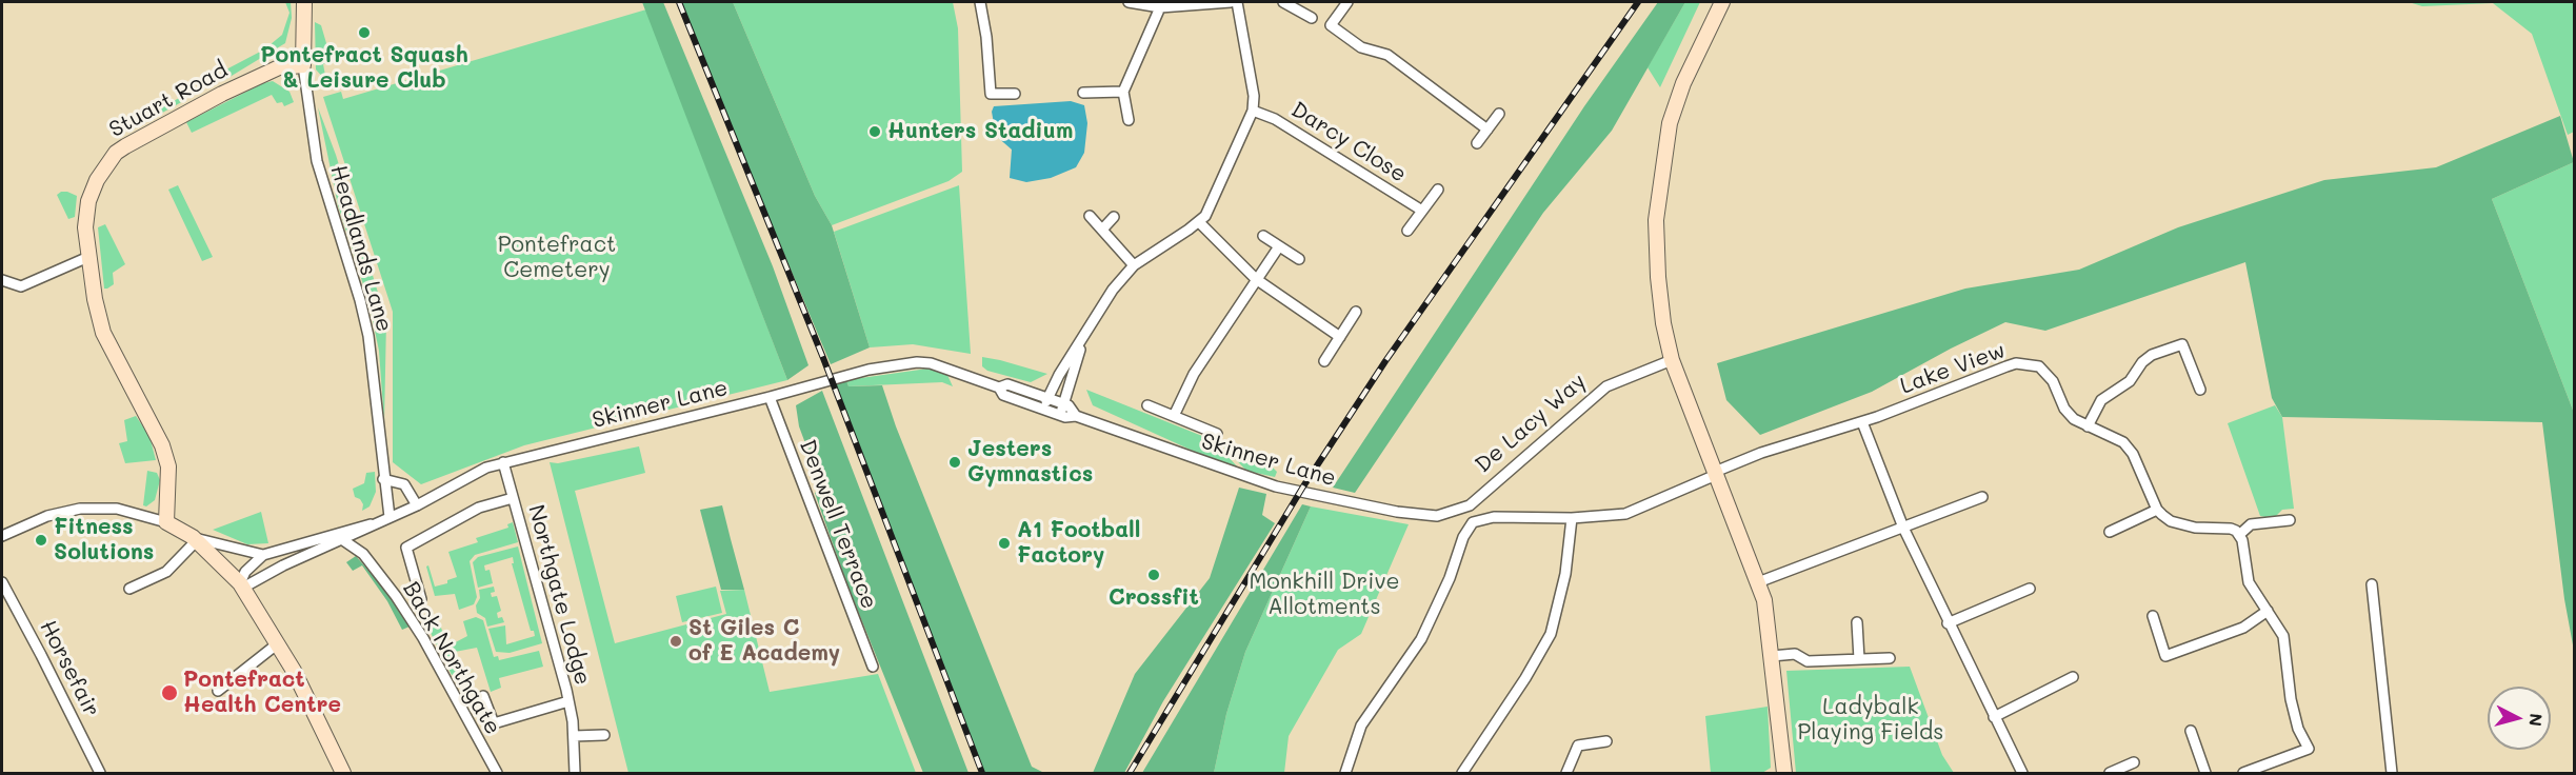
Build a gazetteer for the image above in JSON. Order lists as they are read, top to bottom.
{
  "streets": {
    "street": [
      "Stuart Road",
      "Darcy Close",
      "Headlands Lane",
      "Lake View",
      "Skinner Lane",
      "De Lacy Way",
      "Denwell Terrace",
      "Northgate Lodge",
      "Back Northgate",
      "Horsefair"
    ]
  },
  "crossings": [
    ["Stuart Road", "Headlands Lane"],
    ["Headlands Lane", "Skinner Lane"],
    ["Skinner Lane", "De Lacy Way"],
    ["Skinner Lane", "Denwell Terrace"],
    ["Skinner Lane", "Northgate Lodge"],
    ["Skinner Lane", "Back Northgate"]
  ],
  "parks": ["Pontefract Cemetery", "Monkhill Drive Allotments", "Ladybalk Playing Fields"],
  "places": [
    "Pontefract Squash & Leisure Club",
    "Hunters Stadium",
    "Jesters Gymnastics",
    "Fitness Solutions",
    "A1 Football Factory",
    "Crossfit",
    "St Giles C of E Academy",
    "Pontefract Health Centre"
  ],
  "north": "right"
}
